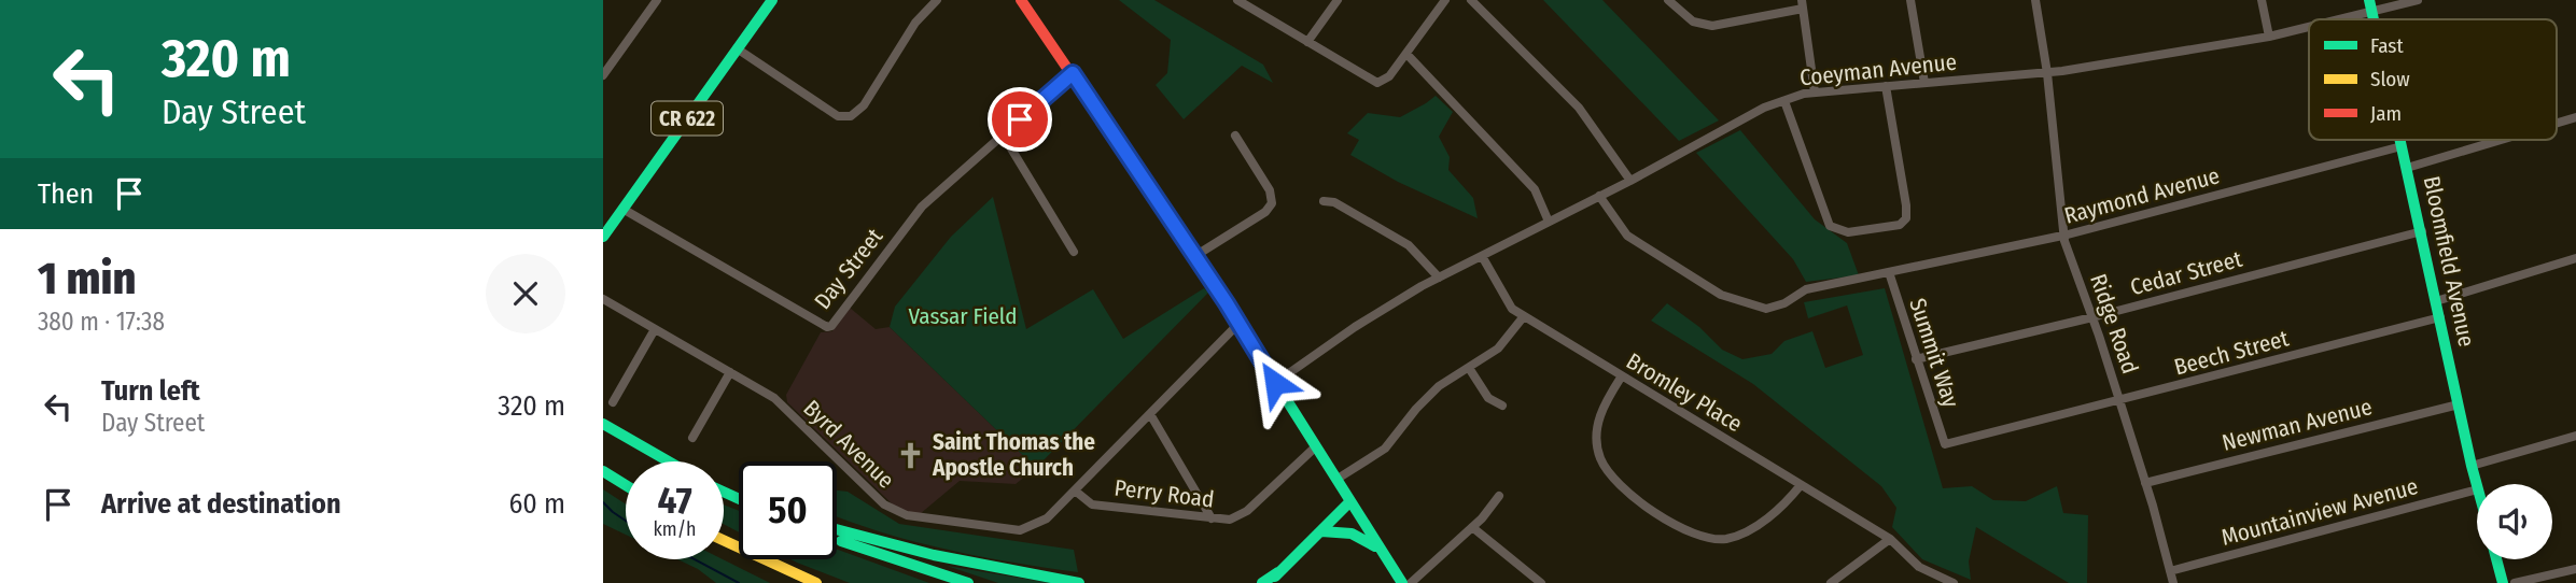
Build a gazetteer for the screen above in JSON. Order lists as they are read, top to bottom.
{
  "streets": {
    "main road": ["CR 622", "Bloomfield Avenue"],
    "street": [
      "Coeyman Avenue",
      "Raymond Avenue",
      "Day Street",
      "Cedar Street",
      "Ridge Road",
      "Summit Way",
      "Beech Street",
      "Bromley Place",
      "Newman Avenue",
      "Byrd Avenue",
      "Perry Road",
      "Mountainview Avenue"
    ]
  },
  "crossings": [
    ["Coeyman Avenue", "Raymond Avenue"],
    ["Coeyman Avenue", "Ridge Road"],
    ["Coeyman Avenue", "Bromley Place"],
    ["CR 622", "Day Street"],
    ["Raymond Avenue", "Bloomfield Avenue"],
    ["Raymond Avenue", "Ridge Road"],
    ["Raymond Avenue", "Summit Way"],
    ["Bloomfield Avenue", "Cedar Street"],
    ["Bloomfield Avenue", "Beech Street"],
    ["Bloomfield Avenue", "Newman Avenue"],
    ["Cedar Street", "Ridge Road"],
    ["Cedar Street", "Summit Way"],
    ["Ridge Road", "Beech Street"],
    ["Ridge Road", "Newman Avenue"],
    ["Ridge Road", "Mountainview Avenue"],
    ["Summit Way", "Beech Street"],
    ["Byrd Avenue", "Perry Road"]
  ],
  "parks": ["Vassar Field"],
  "places": {
    "church": ["Saint Thomas the Apostle Church"]
  },
  "legend": ["Fast", "Slow", "Jam"],
  "page": {
    "turn": ["320 m", "Day Street"],
    "then": "Then",
    "heading": ["1 min", "380 m · 17:38"],
    "list": [
      {
        "name": "Turn left",
        "note": "Day Street",
        "value": "320 m"
      },
      {
        "name": "Arrive at destination",
        "value": "60 m"
      }
    ],
    "speed": "47 km/h",
    "limit": "50"
  }
}
